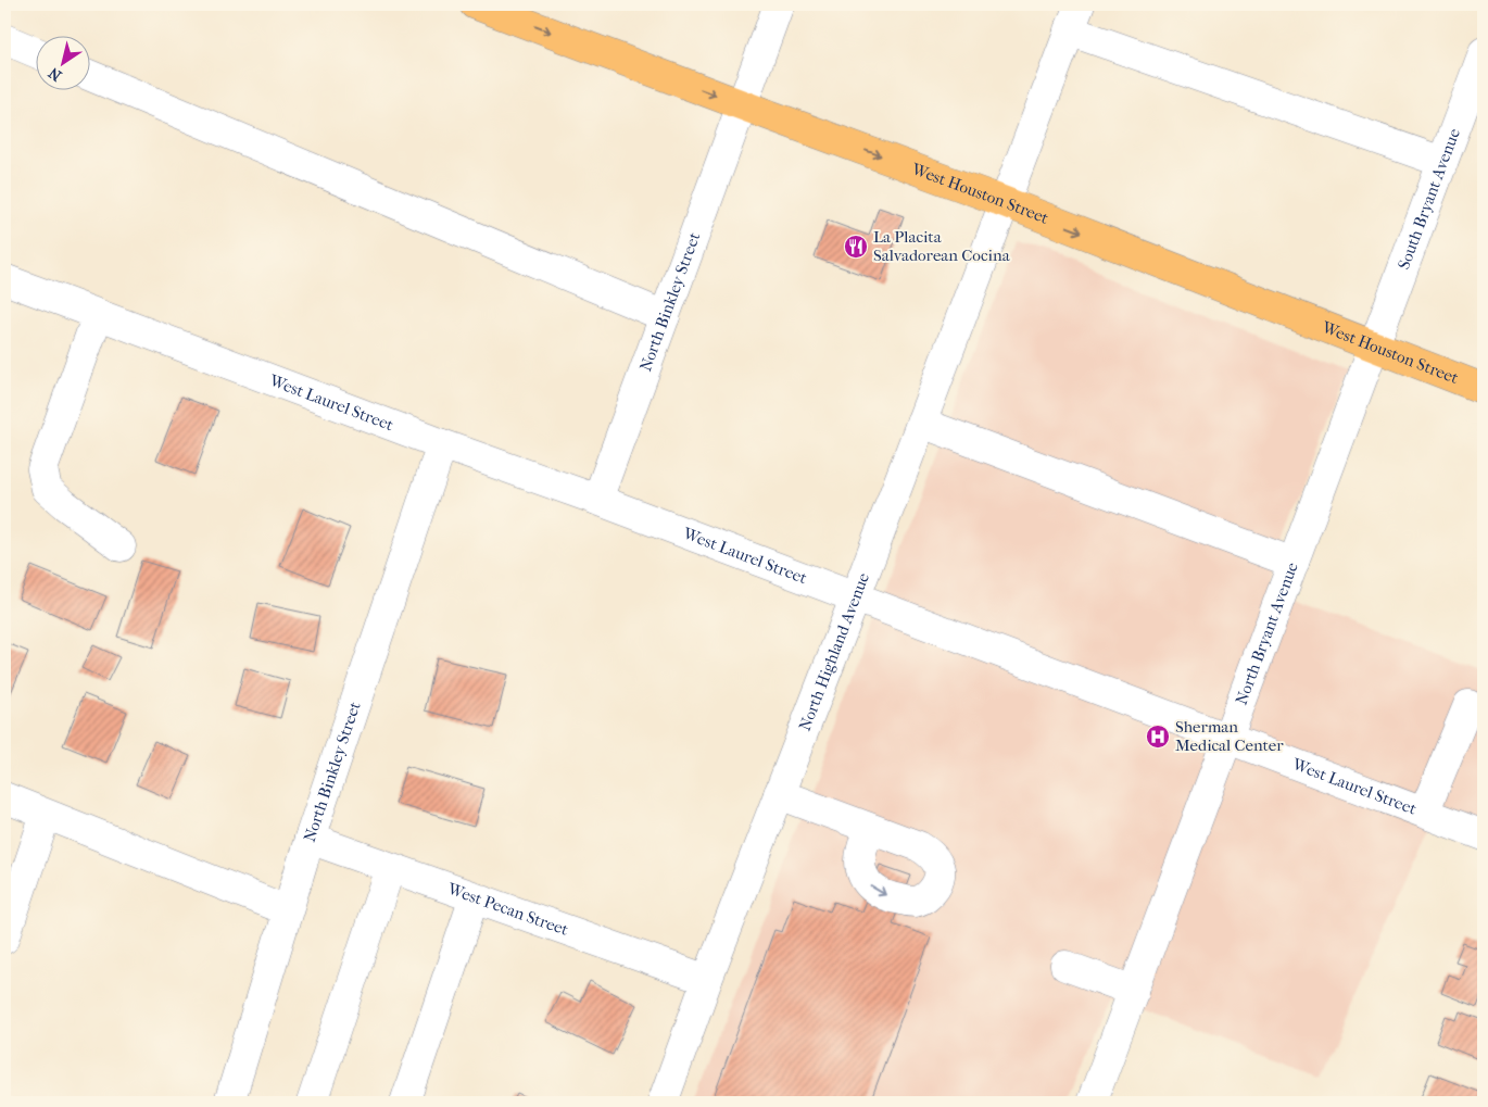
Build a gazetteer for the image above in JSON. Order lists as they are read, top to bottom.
{
  "streets": {
    "main road": ["West Houston Street"],
    "street": [
      "South Bryant Avenue",
      "North Binkley Street",
      "West Laurel Street",
      "North Bryant Avenue",
      "North Highland Avenue",
      "West Pecan Street"
    ]
  },
  "crossings": [
    ["West Houston Street", "South Bryant Avenue"],
    ["West Houston Street", "North Binkley Street"],
    ["West Houston Street", "North Bryant Avenue"],
    ["West Houston Street", "North Highland Avenue"],
    ["South Bryant Avenue", "North Bryant Avenue"],
    ["North Binkley Street", "West Laurel Street"],
    ["North Binkley Street", "West Pecan Street"],
    ["West Laurel Street", "North Bryant Avenue"],
    ["West Laurel Street", "North Highland Avenue"],
    ["North Highland Avenue", "West Pecan Street"]
  ],
  "one_way": ["West Houston Street"],
  "places": {
    "restaurant": ["La Placita Salvadorean Cocina"],
    "hospital": ["Sherman Medical Center"]
  },
  "north": "bottom left"
}
